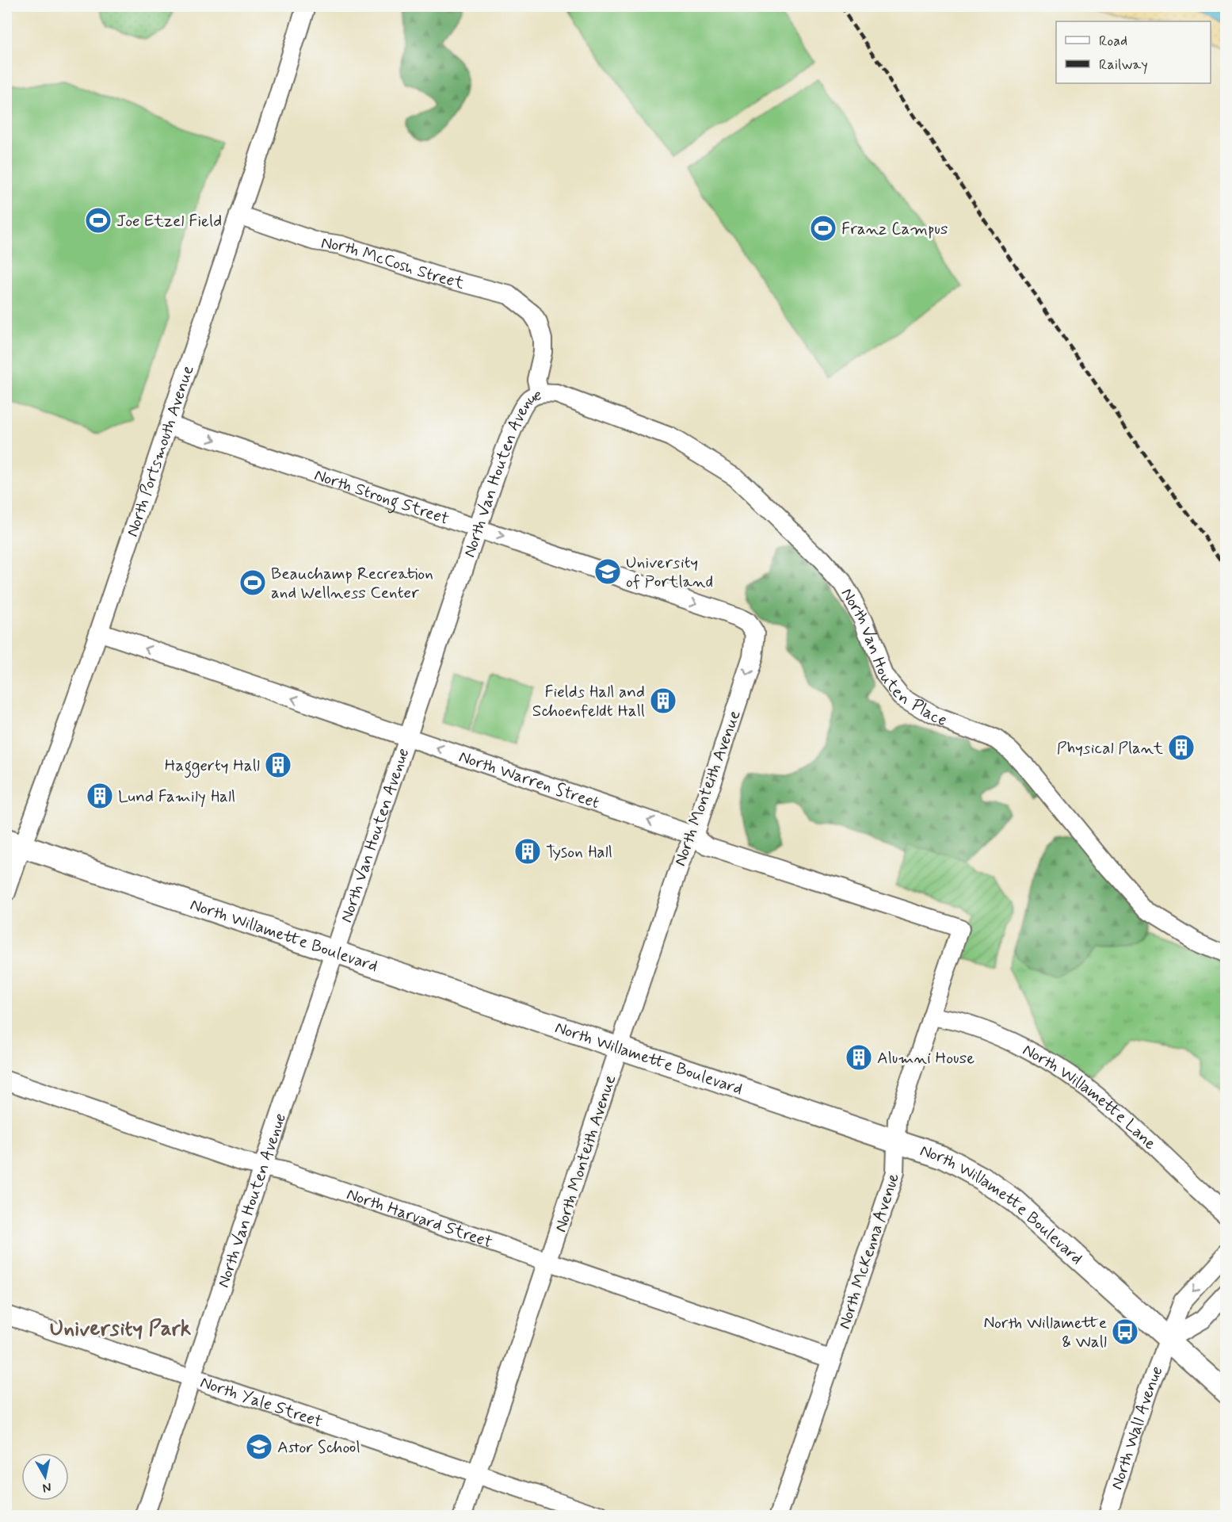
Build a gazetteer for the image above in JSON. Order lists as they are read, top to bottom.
{
  "streets": {
    "main road": ["North Willamette Boulevard"],
    "street": [
      "North McCosh Street",
      "North Portsmouth Avenue",
      "North Van Houten Avenue",
      "North Strong Street",
      "North Van Houten Place",
      "North Warren Street",
      "North Monteith Avenue",
      "North Willamette Lane",
      "North Harvard Street",
      "North McKenna Avenue",
      "North Yale Street",
      "North Wall Avenue"
    ]
  },
  "crossings": [
    ["North McCosh Street", "North Portsmouth Avenue"],
    ["North McCosh Street", "North Van Houten Avenue"],
    ["North Portsmouth Avenue", "North Strong Street"],
    ["North Portsmouth Avenue", "North Warren Street"],
    ["North Portsmouth Avenue", "North Willamette Boulevard"],
    ["North Van Houten Avenue", "North Strong Street"],
    ["North Van Houten Avenue", "North Van Houten Place"],
    ["North Van Houten Avenue", "North Warren Street"],
    ["North Van Houten Avenue", "North Willamette Boulevard"],
    ["North Van Houten Avenue", "North Harvard Street"],
    ["North Van Houten Avenue", "North Yale Street"],
    ["North Strong Street", "North Monteith Avenue"],
    ["North Warren Street", "North Monteith Avenue"],
    ["North Warren Street", "North McKenna Avenue"],
    ["North Monteith Avenue", "North Willamette Boulevard"],
    ["North Monteith Avenue", "North Harvard Street"],
    ["North Monteith Avenue", "North Yale Street"],
    ["North Willamette Boulevard", "North McKenna Avenue"],
    ["North Willamette Boulevard", "North Wall Avenue"],
    ["North Willamette Lane", "North McKenna Avenue"],
    ["North Harvard Street", "North McKenna Avenue"]
  ],
  "one_way": ["North Strong Street", "North Warren Street"],
  "districts": ["University Park"],
  "places": {
    "sports": ["Joe Etzel Field", "Franz Campus", "Beauchamp Recreation and Wellness Center"],
    "school or university": ["University of Portland", "Astor School"],
    "building": [
      "Fields Hall and Schoenfeldt Hall",
      "Physical Plant",
      "Haggerty Hall",
      "Lund Family Hall",
      "Tyson Hall",
      "Alumni House"
    ],
    "bus stop": ["North Willamette & Wall"]
  },
  "legend": ["Road", "Railway"],
  "north": "bottom"
}
